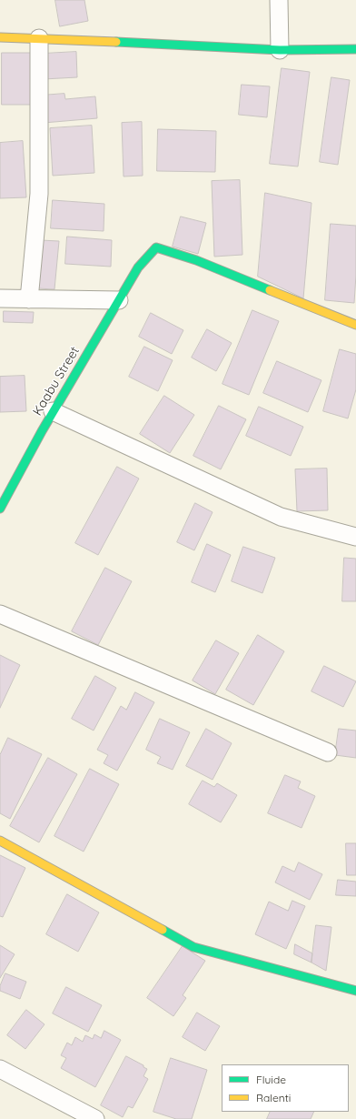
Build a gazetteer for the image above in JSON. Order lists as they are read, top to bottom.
{
  "streets": {
    "street": ["Kaabu Street"]
  },
  "legend": ["Fluide", "Ralenti"]
}
